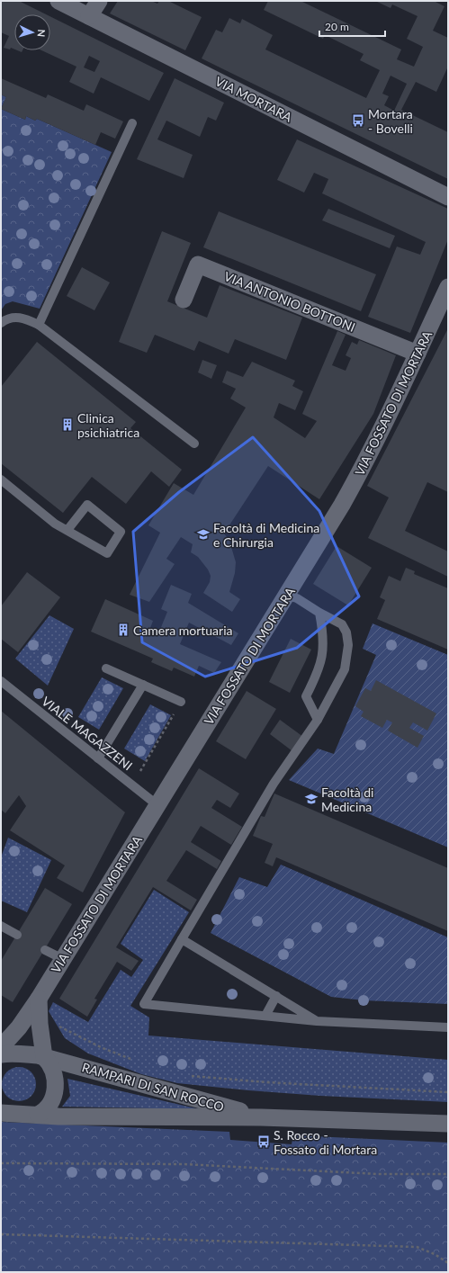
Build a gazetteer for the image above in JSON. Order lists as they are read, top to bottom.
{
  "streets": {
    "street": [
      "VIA MORTARA",
      "VIA ANTONIO BOTTONI",
      "VIA FOSSATO DI MORTARA",
      "RAMPARI DI SAN ROCCO"
    ],
    "lane": ["VIALE MAGAZZENI"]
  },
  "crossings": [
    ["VIA ANTONIO BOTTONI", "VIA FOSSATO DI MORTARA"],
    ["VIA FOSSATO DI MORTARA", "VIALE MAGAZZENI"]
  ],
  "places": {
    "bus stop": ["Mortara - Bovelli", "S. Rocco - Fossato di Mortara"],
    "building": ["Clinica psichiatrica", "Camera mortuaria"],
    "school or university": ["Facoltà di Medicina e Chirurgia", "Facoltà di Medicina"]
  },
  "scale_bar": "20 m",
  "north": "right"
}
